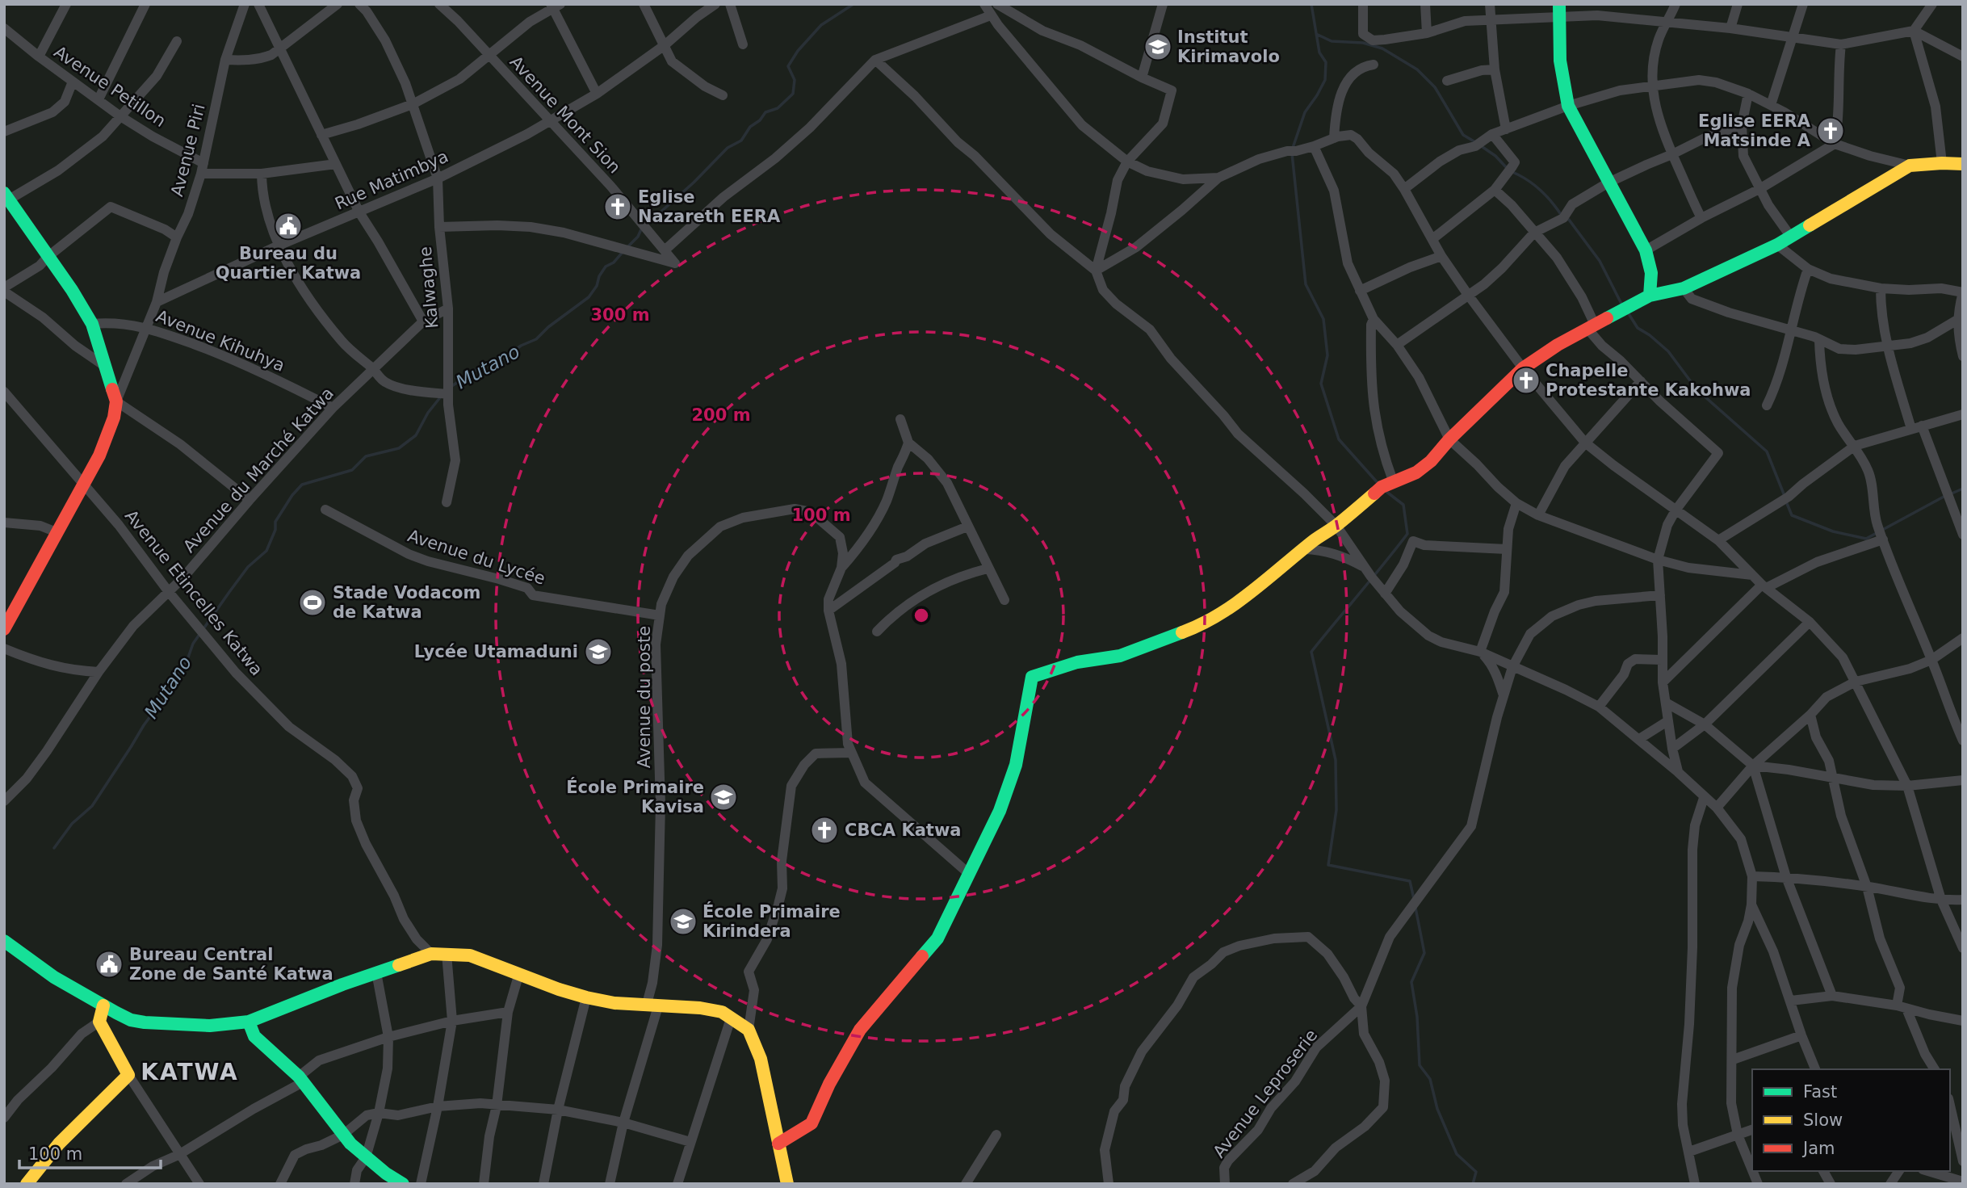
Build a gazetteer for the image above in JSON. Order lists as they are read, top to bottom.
{
  "streets": {
    "street": [
      "Avenue Petillon",
      "Avenue Mont Sion",
      "Avenue Piri",
      "Rue Matimbya",
      "Kalwaghe",
      "Avenue Kihuhya",
      "Avenue du Marché Katwa",
      "Avenue du Lycée",
      "Avenue Etincelles Katwa",
      "Avenue du poste",
      "Avenue Leproserie"
    ]
  },
  "crossings": [
    ["Avenue Petillon", "Avenue Piri"],
    ["Avenue Mont Sion", "Rue Matimbya"],
    ["Avenue Mont Sion", "Kalwaghe"],
    ["Avenue Piri", "Rue Matimbya"],
    ["Rue Matimbya", "Kalwaghe"],
    ["Kalwaghe", "Avenue du Marché Katwa"],
    ["Avenue Kihuhya", "Avenue du Marché Katwa"],
    ["Avenue du Marché Katwa", "Avenue Etincelles Katwa"],
    ["Avenue du Lycée", "Avenue du poste"]
  ],
  "districts": ["KATWA"],
  "water": ["Mutano"],
  "places": {
    "school or university": [
      "Institut Kirimavolo",
      "Lycée Utamaduni",
      "École Primaire Kavisa",
      "École Primaire Kirindera"
    ],
    "church": [
      "Eglise EERA Matsinde A",
      "Eglise Nazareth EERA",
      "Chapelle Protestante Kakohwa",
      "CBCA Katwa"
    ],
    "public building": ["Bureau du Quartier Katwa", "Bureau Central Zone de Santé Katwa"],
    "sports": ["Stade Vodacom de Katwa"]
  },
  "legend": ["Fast", "Slow", "Jam"],
  "scale_bar": "100 m",
  "rings": ["300 m", "200 m", "100 m"]
}
